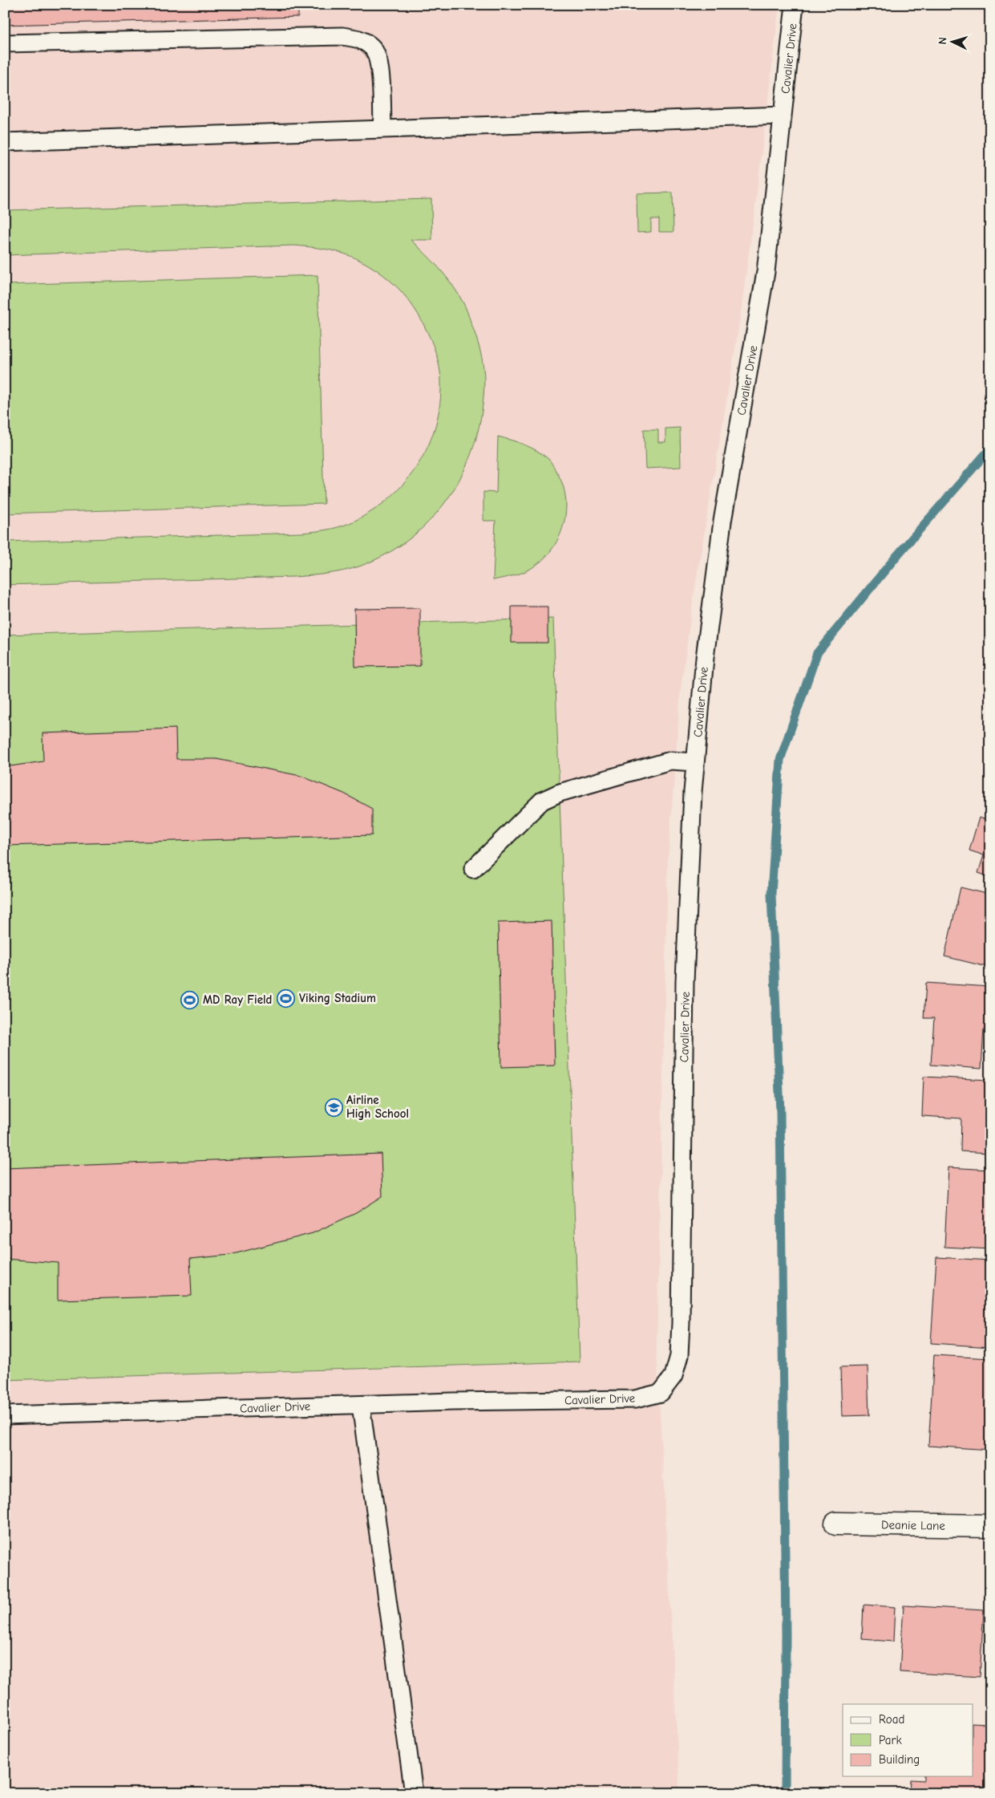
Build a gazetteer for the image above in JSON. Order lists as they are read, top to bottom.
{
  "streets": {
    "street": ["Deanie Lane"],
    "lane": ["Cavalier Drive"]
  },
  "places": {
    "sports": ["Viking Stadium", "MD Ray Field"],
    "school or university": ["Airline High School"]
  },
  "legend": ["Road", "Park", "Building"],
  "north": "left"
}
